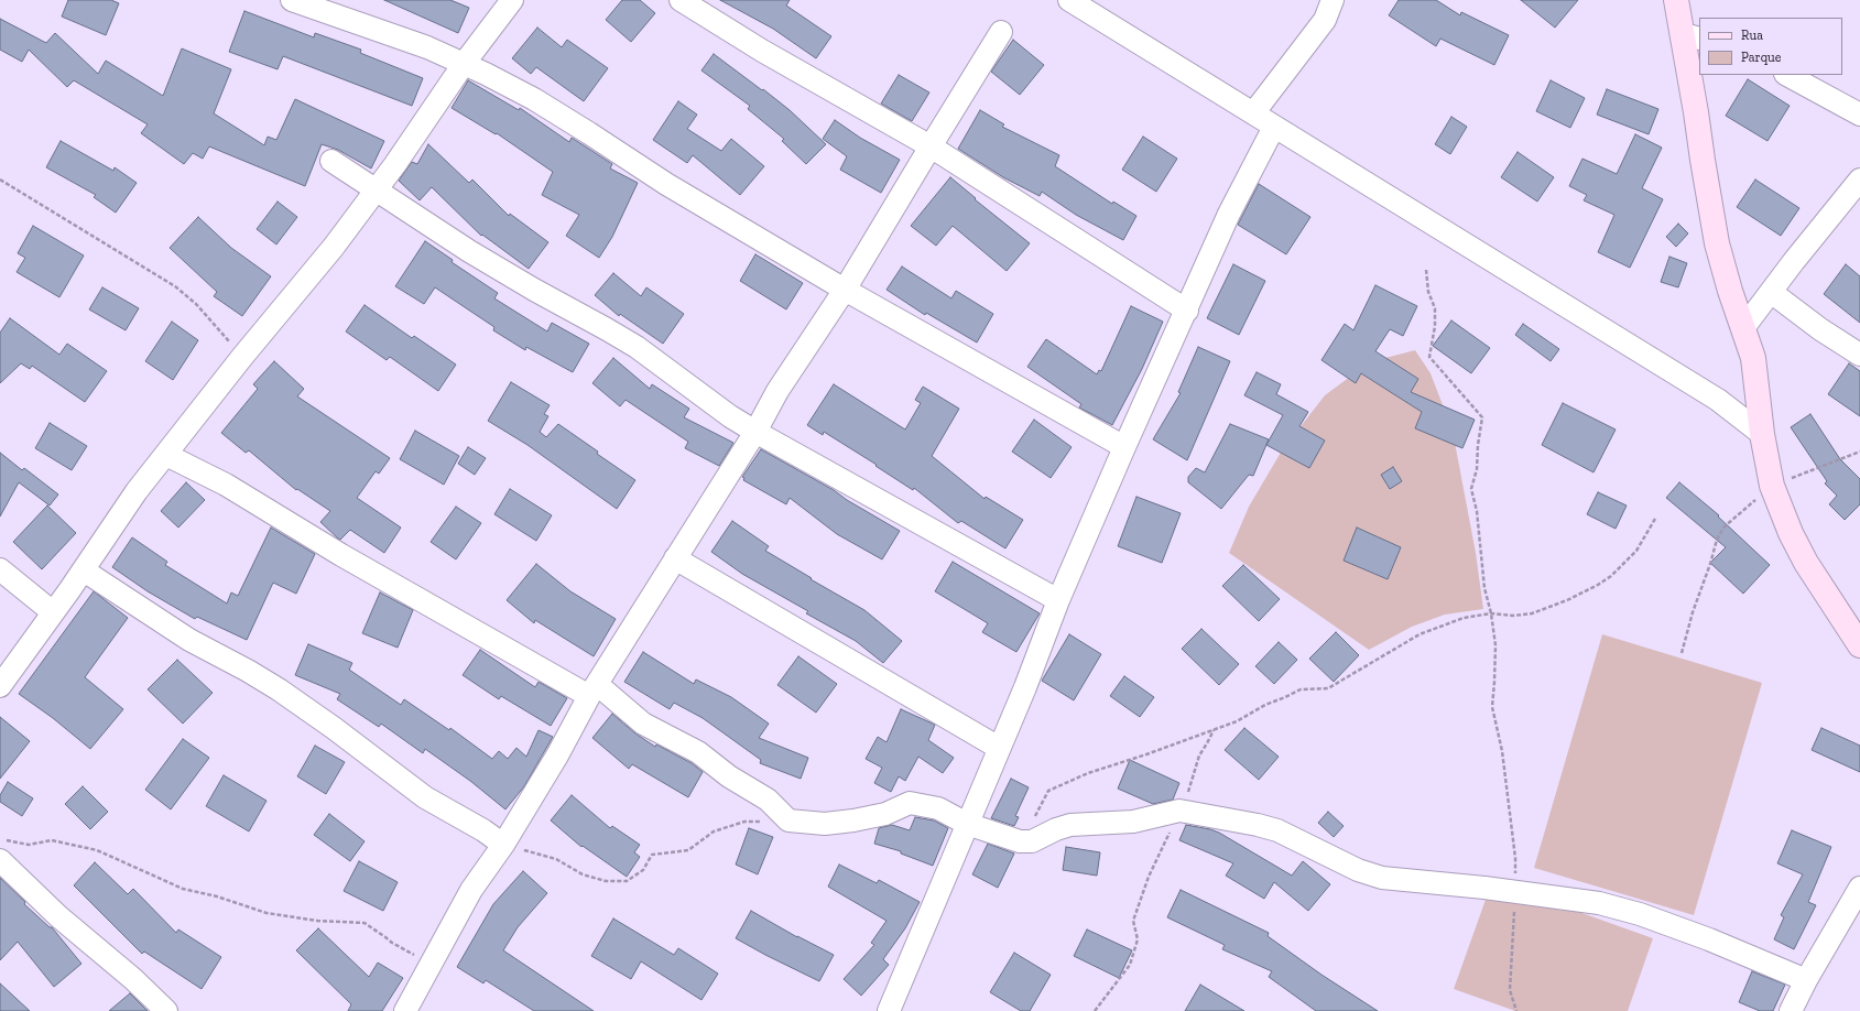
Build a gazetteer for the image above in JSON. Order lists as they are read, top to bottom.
{
  "legend": ["Rua", "Parque"]
}
